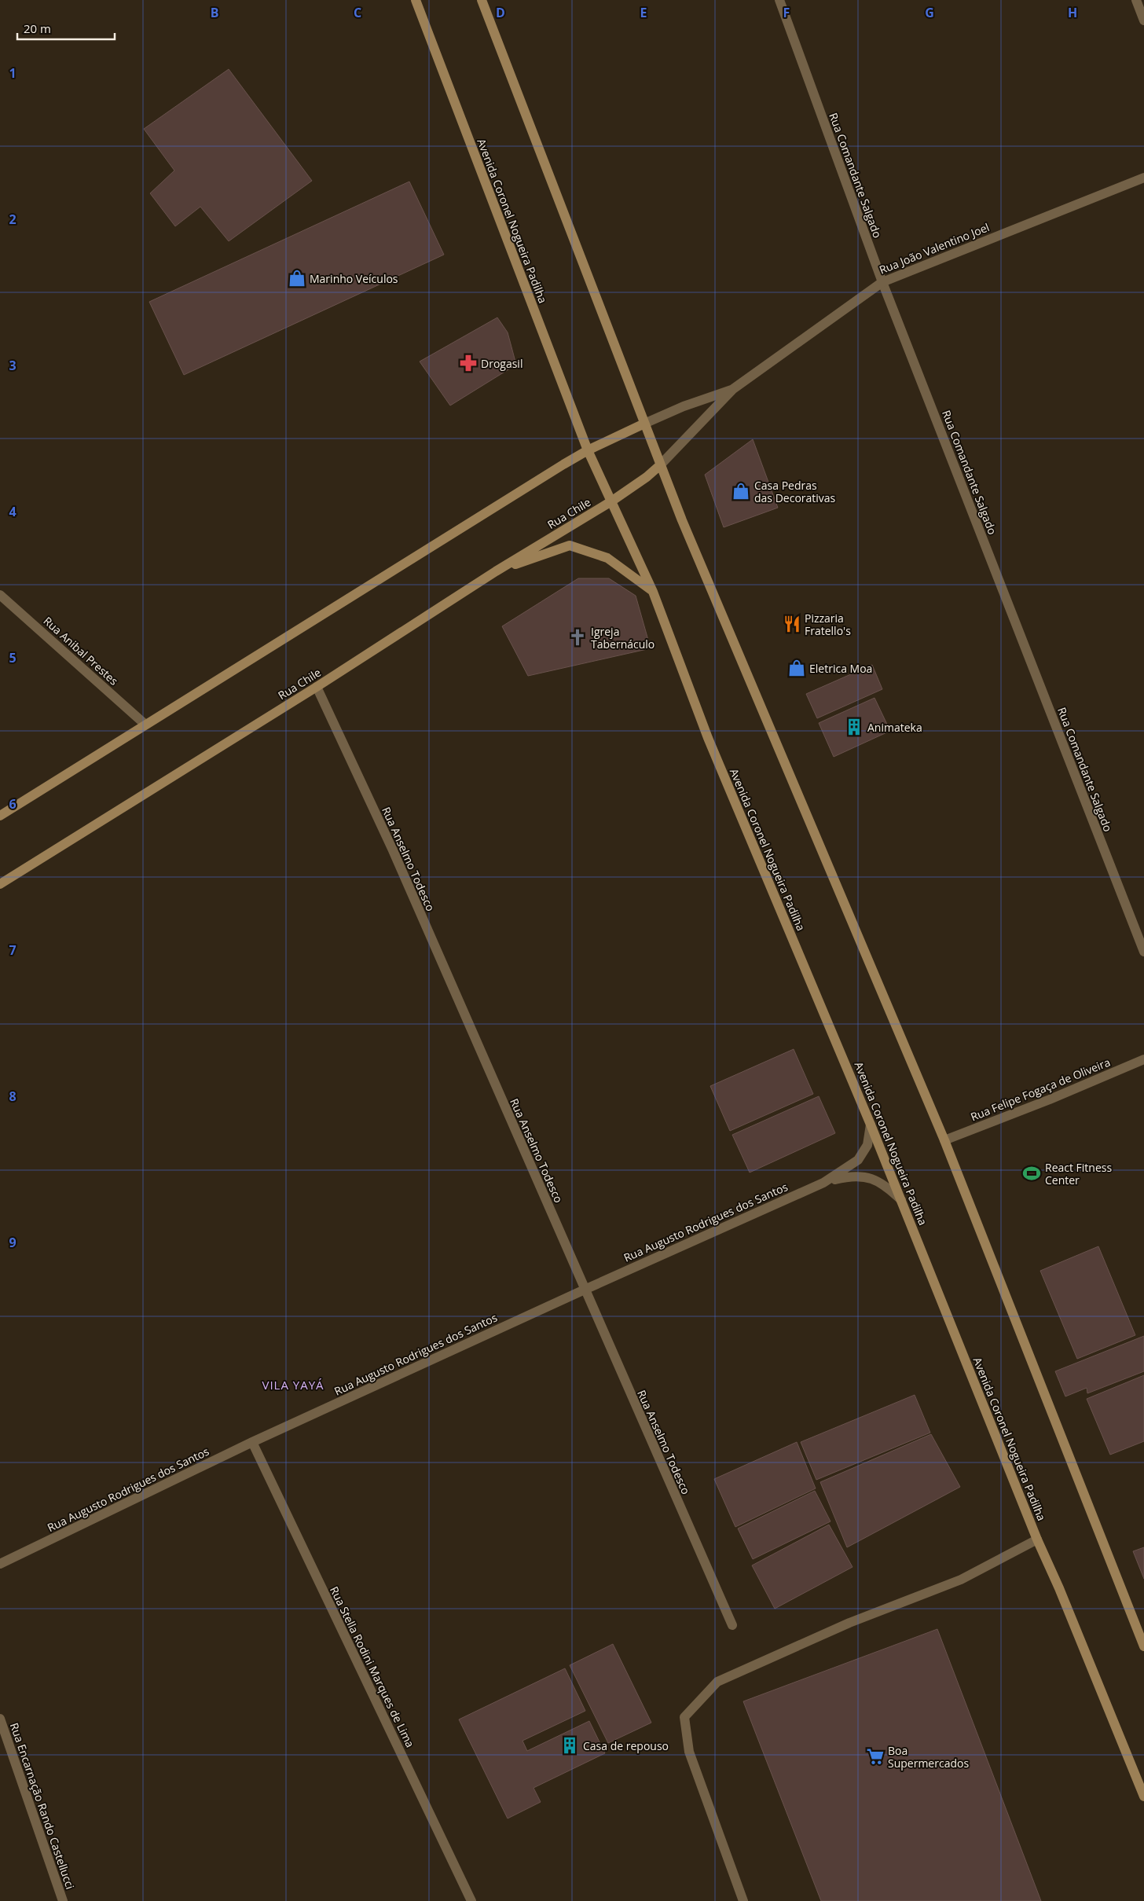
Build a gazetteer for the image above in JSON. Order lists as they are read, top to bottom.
{
  "streets": {
    "main road": ["Avenida Coronel Nogueira Padilha", "Rua Chile"],
    "street": [
      "Rua Comandante Salgado",
      "Rua João Valentino Joel",
      "Rua Anibal Prestes",
      "Rua Anselmo Todesco",
      "Rua Felipe Fogaça de Oliveira",
      "Rua Augusto Rodrigues dos Santos",
      "Rua Stella Rodini Marques de Lima",
      "Rua Encarnação Rando Castellucci"
    ]
  },
  "crossings": [
    ["Rua Comandante Salgado", "Rua João Valentino Joel"],
    ["Avenida Coronel Nogueira Padilha", "Rua Chile"],
    ["Avenida Coronel Nogueira Padilha", "Rua Augusto Rodrigues dos Santos"],
    ["Rua Chile", "Rua Anselmo Todesco"],
    ["Rua Anselmo Todesco", "Rua Augusto Rodrigues dos Santos"],
    ["Rua Augusto Rodrigues dos Santos", "Rua Stella Rodini Marques de Lima"]
  ],
  "districts": ["VILA YAYÁ"],
  "places": {
    "shop": ["Marinho Veículos", "Casa Pedras das Decorativas", "Eletrica Moa"],
    "pharmacy": ["Drogasil"],
    "restaurant": ["Pizzaria Fratello's"],
    "church": ["Igreja Tabernáculo"],
    "building": ["Animateka", "Casa de repouso"],
    "sports": ["React Fitness Center"],
    "supermarket": ["Boa Supermercados"]
  },
  "scale_bar": "20 m",
  "grid": {
    "columns": [
      "B",
      "C",
      "D",
      "E",
      "F",
      "G",
      "H"
    ],
    "rows": [
      "1",
      "2",
      "3",
      "4",
      "5",
      "6",
      "7",
      "8",
      "9"
    ]
  }
}
